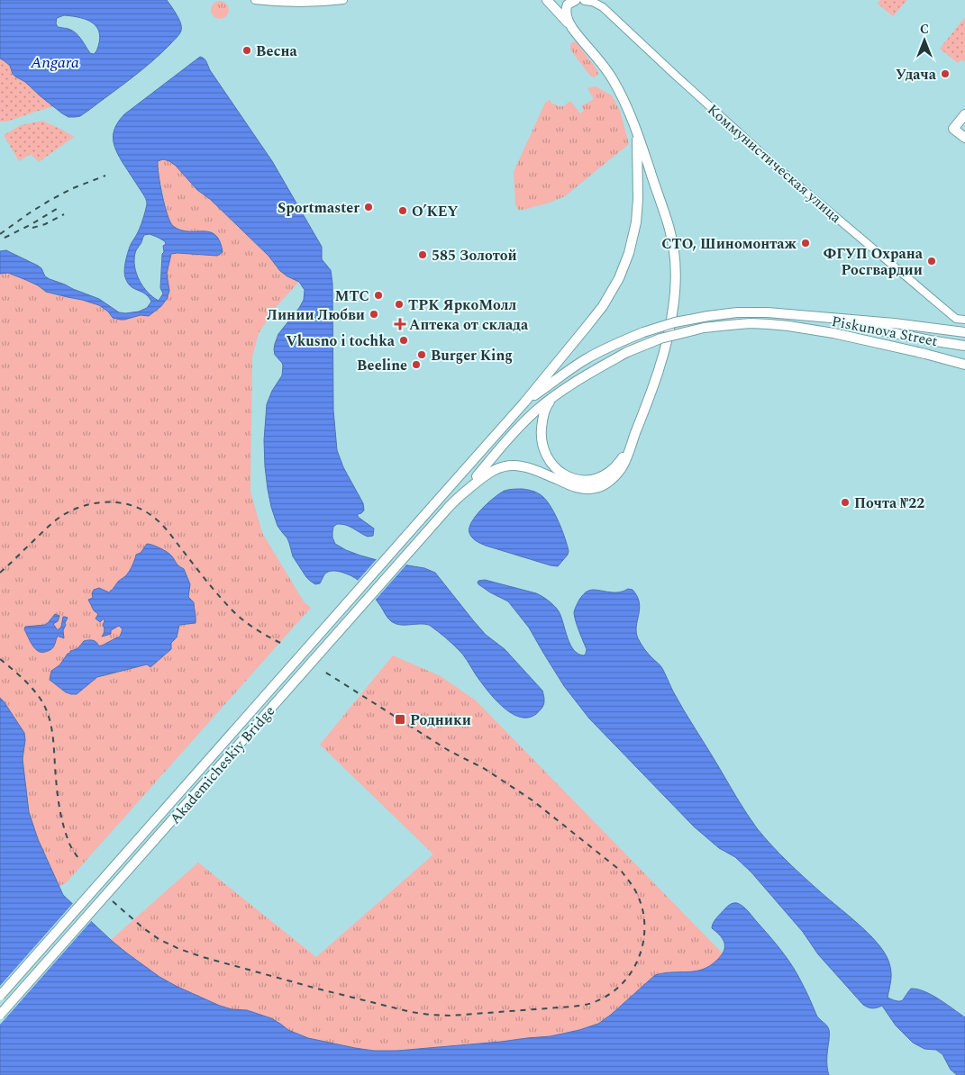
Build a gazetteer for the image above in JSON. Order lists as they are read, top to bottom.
{
  "streets": {
    "main road": ["Piskunova Street", "Akademicheskiy Bridge"],
    "street": ["Коммунистическая улица"]
  },
  "water": ["Angara"],
  "places": {
    "other": [
      "Весна",
      "Удача",
      "Sportmaster",
      "O’KEY",
      "СТО, Шиномонтаж",
      "585 Золотой",
      "ФГУП Охрана Росгвардии",
      "МТС",
      "ТРК ЯркоМолл",
      "Линии Любви",
      "Vkusno i tochka",
      "Burger King",
      "Beeline",
      "Почта №22"
    ],
    "health": ["Аптека от склада"],
    "transit": ["Родники"]
  },
  "north": "top"
}
